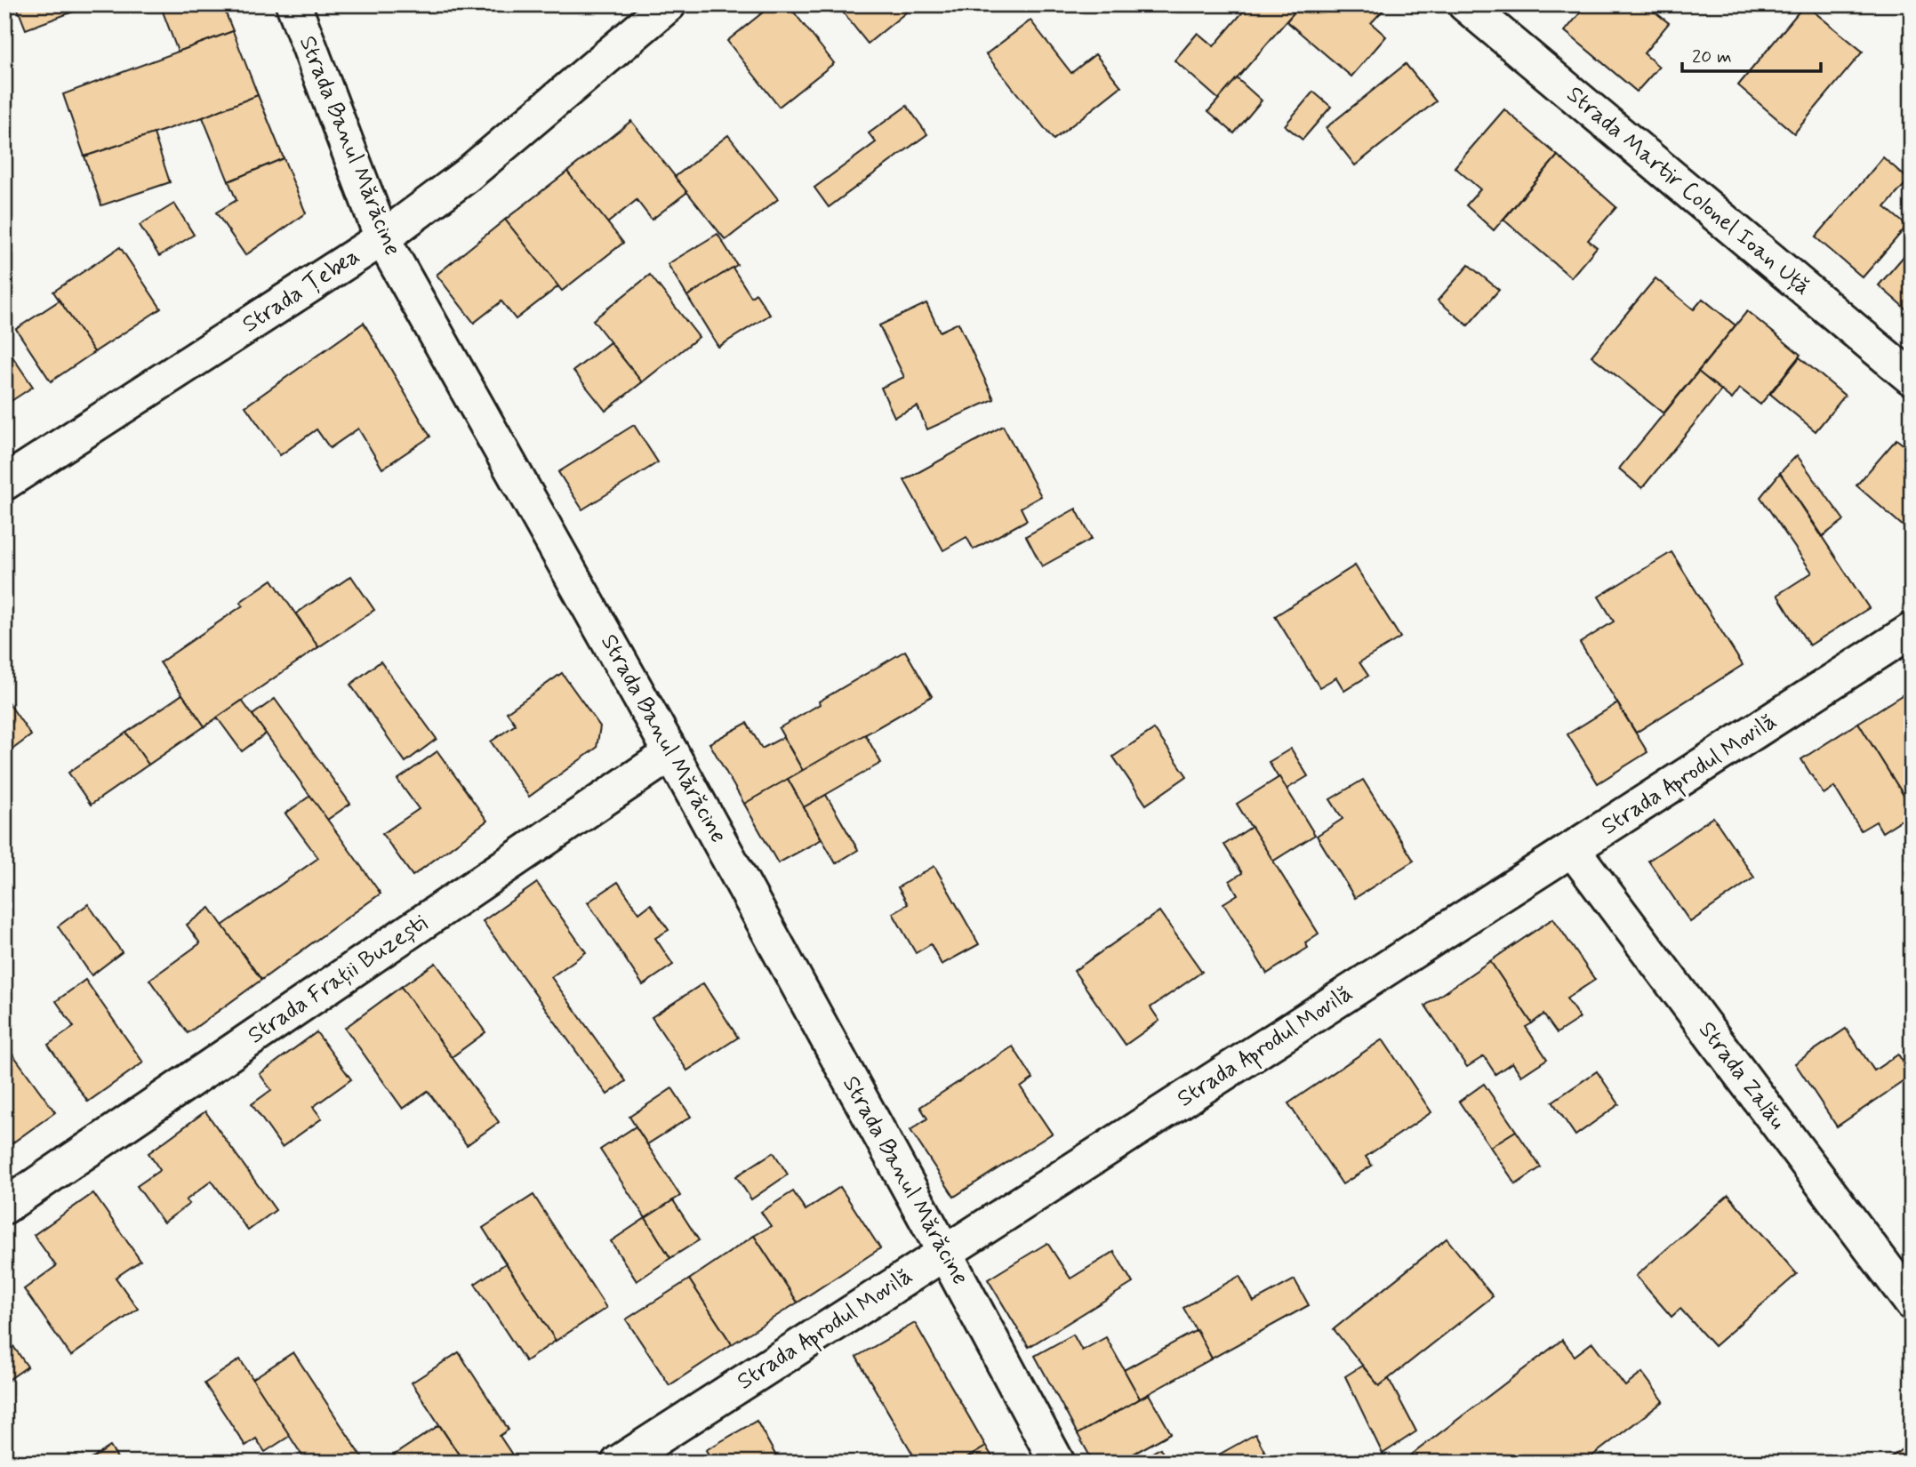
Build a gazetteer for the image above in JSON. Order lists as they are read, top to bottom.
{
  "streets": {
    "street": [
      "Strada Banul Mărăcine",
      "Strada Martir Colonel Ioan Uță",
      "Strada Țebea",
      "Strada Aprodul Movilă",
      "Strada Frații Buzești",
      "Strada Zalău"
    ]
  },
  "crossings": [
    ["Strada Banul Mărăcine", "Strada Țebea"],
    ["Strada Banul Mărăcine", "Strada Aprodul Movilă"],
    ["Strada Banul Mărăcine", "Strada Frații Buzești"],
    ["Strada Aprodul Movilă", "Strada Zalău"]
  ],
  "scale_bar": "20 m"
}
